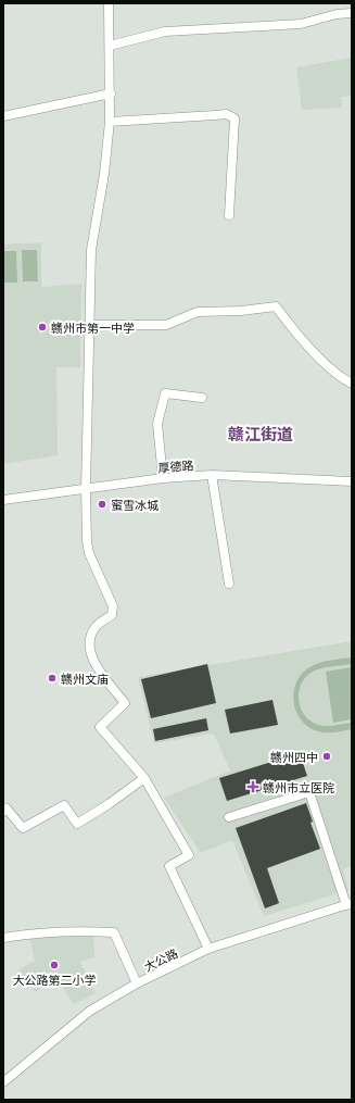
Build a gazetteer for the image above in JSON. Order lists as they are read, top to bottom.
{
  "streets": {
    "street": ["厚德路", "大公路"]
  },
  "districts": ["赣江街道"],
  "places": {
    "other": [
      "赣州市第一中学",
      "蜜雪冰城",
      "赣州文庙",
      "赣州四中",
      "大公路第二小学"
    ],
    "health": ["赣州市立医院"]
  }
}
